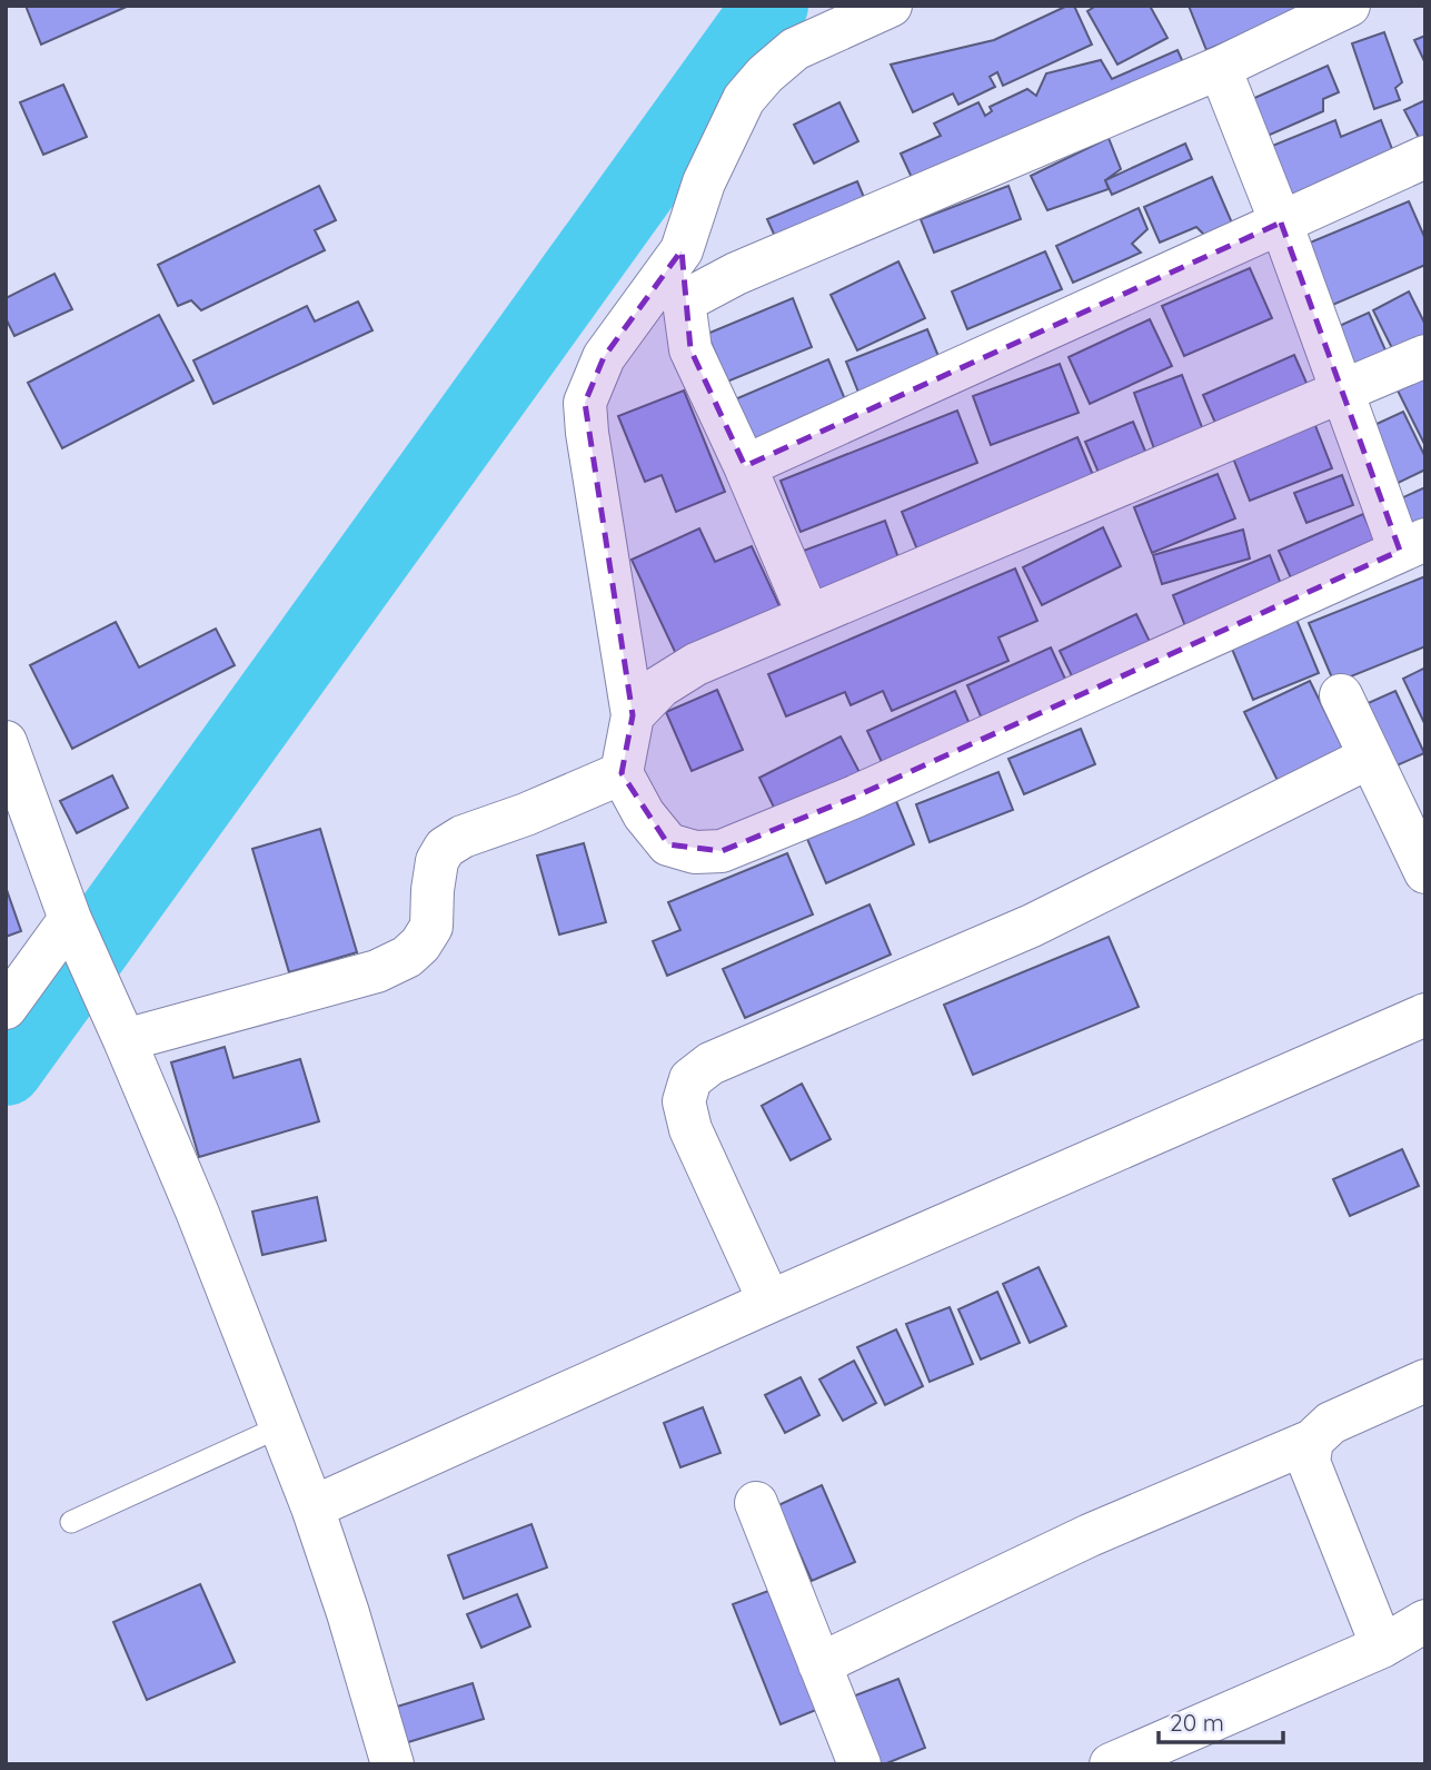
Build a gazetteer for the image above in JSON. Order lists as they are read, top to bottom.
{
  "scale_bar": "20 m"
}
